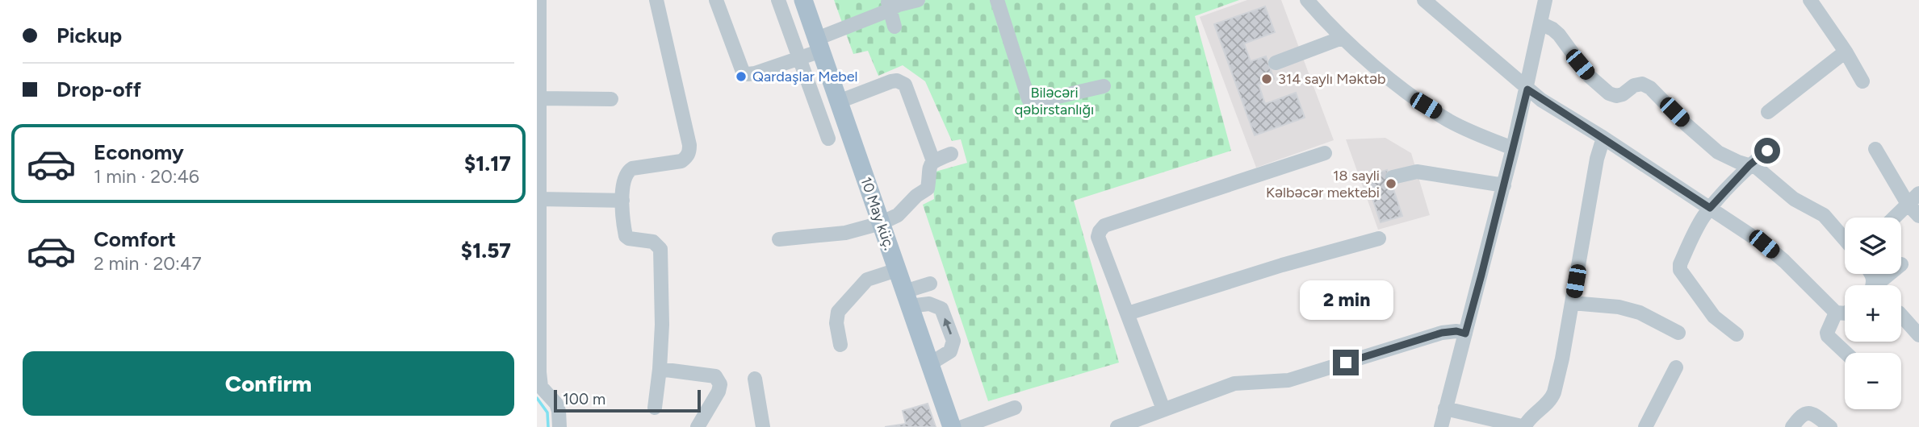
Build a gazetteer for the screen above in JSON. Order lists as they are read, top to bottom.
{
  "streets": {
    "main road": ["10 May küç."]
  },
  "parks": ["Biləcəri qəbirstanlığı"],
  "places": ["Qardaşlar Mebel", "314 saylı Məktəb", "18 sayli Kəlbəcər mektebi"],
  "scale_bar": "100 m",
  "page": {
    "banner": ["Pickup", "Drop-off"],
    "list": [
      {
        "name": "Economy",
        "note": "1 min · 20:46",
        "value": "$1.17"
      },
      {
        "name": "Comfort",
        "note": "2 min · 20:47",
        "value": "$1.57"
      }
    ],
    "map_buttons": ["+", "−"],
    "bubble": "2 min",
    "buttons": "Confirm",
    "scale": "100 m"
  }
}
